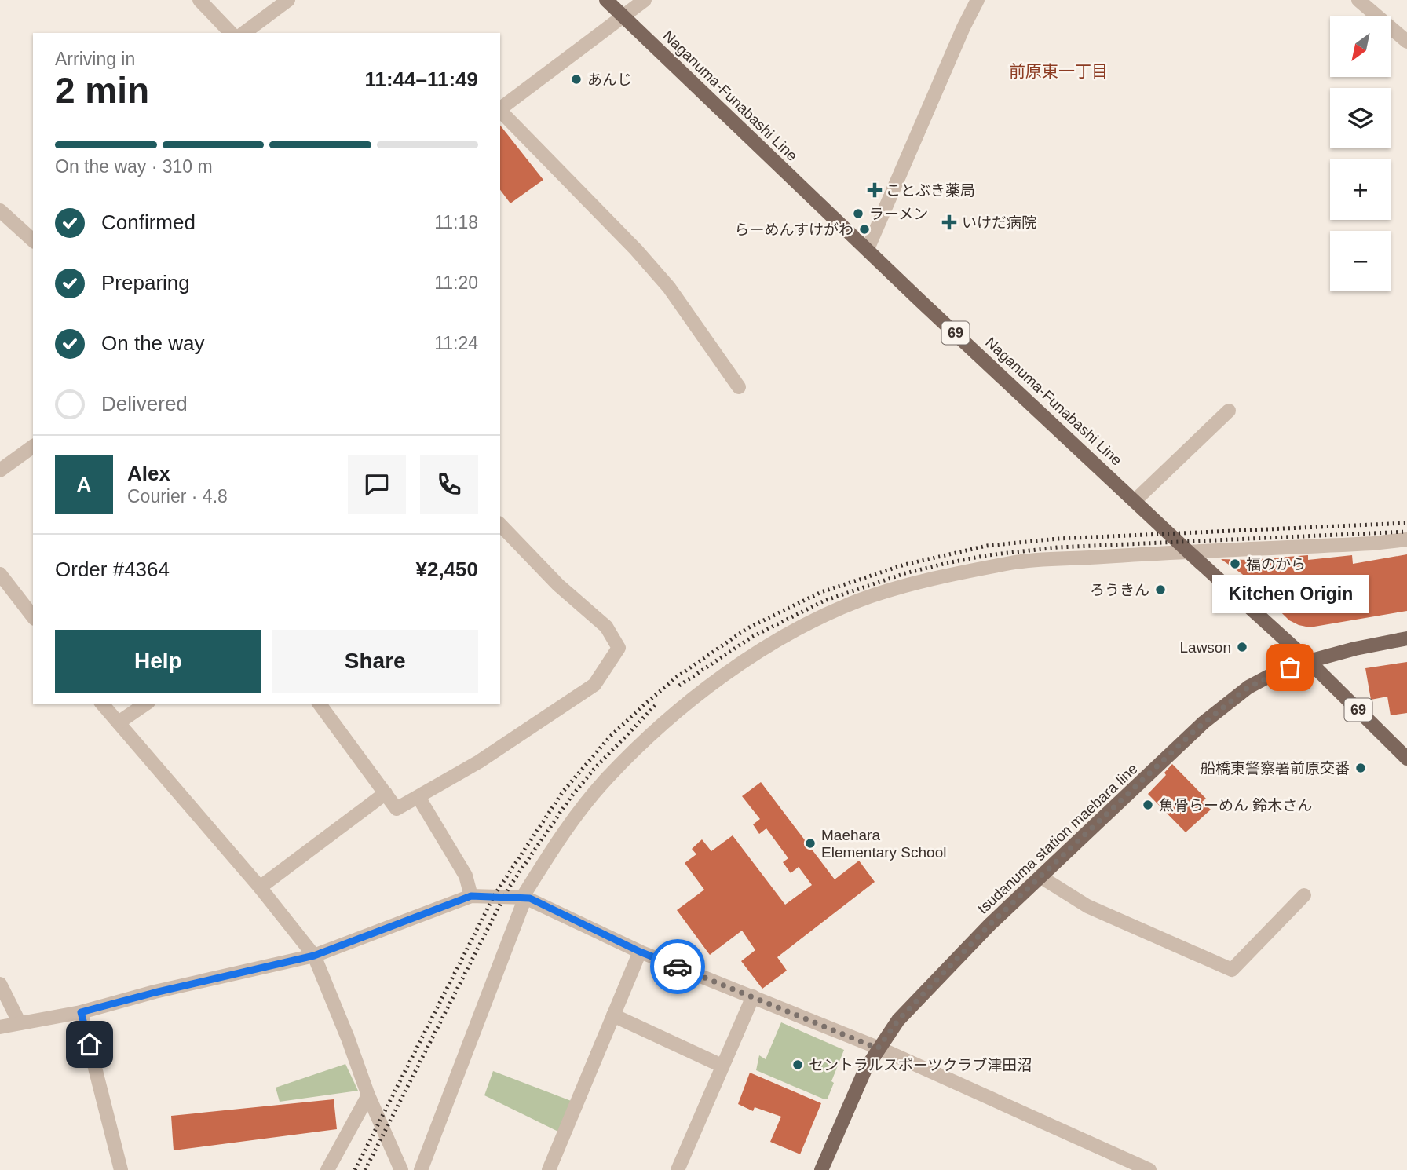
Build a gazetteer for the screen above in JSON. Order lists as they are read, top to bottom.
{
  "streets": {
    "main road": ["Naganuma-Funabashi Line", "69", "tsudanuma station maebara line"]
  },
  "crossings": [
    ["Naganuma-Funabashi Line", "tsudanuma station maebara line"]
  ],
  "districts": ["前原東一丁目"],
  "places": {
    "other": [
      "あんじ",
      "ラーメン",
      "らーめんすけがわ",
      "福のから",
      "ろうきん",
      "Lawson",
      "Kitchen Origin",
      "船橋東警察署前原交番",
      "魚骨らーめん 鈴木さん",
      "Maehara Elementary School",
      "セントラルスポーツクラブ津田沼"
    ],
    "health": ["ことぶき薬局", "いけだ病院"]
  },
  "north": "bottom left",
  "page": {
    "map_buttons": ["+", "−"],
    "heading": ["2 min", "Arriving in", "11:44–11:49"],
    "panel": [
      "Alex",
      "Courier · 4.8",
      "Order #4364",
      "¥2,450"
    ],
    "bar": "On the way · 310 m",
    "list": [
      ["Confirmed", "11:18"],
      ["Preparing", "11:20"],
      ["On the way", "11:24"],
      "Delivered"
    ],
    "round": "A",
    "bubble": "Kitchen Origin",
    "buttons": ["Help", "Share"]
  }
}
